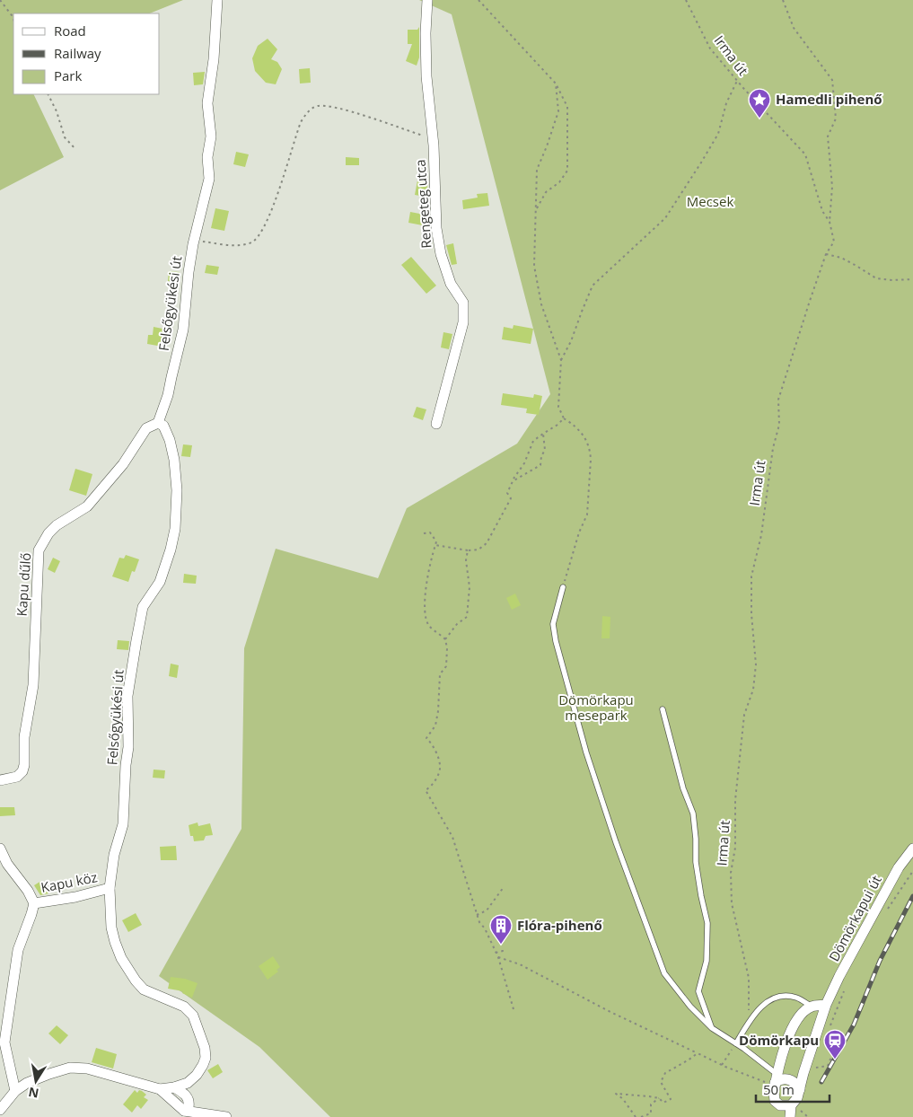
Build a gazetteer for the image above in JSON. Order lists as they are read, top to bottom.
{
  "streets": {
    "street": [
      "Rengeteg utca",
      "Felsőgyükési út",
      "Kapu dűlő",
      "Kapu köz",
      "Dömörkapui út"
    ],
    "path": ["Irma út"]
  },
  "crossings": [
    ["Felsőgyükési út", "Kapu dűlő"],
    ["Felsőgyükési út", "Kapu köz"]
  ],
  "parks": ["Mecsek", "Dömörkapu mesepark"],
  "places": {
    "place": ["Hamedli pihenő"],
    "building": ["Flóra-pihenő"],
    "station": ["Dömörkapu"]
  },
  "legend": ["Road", "Railway", "Park"],
  "scale_bar": "50 m",
  "north": "bottom"
}
